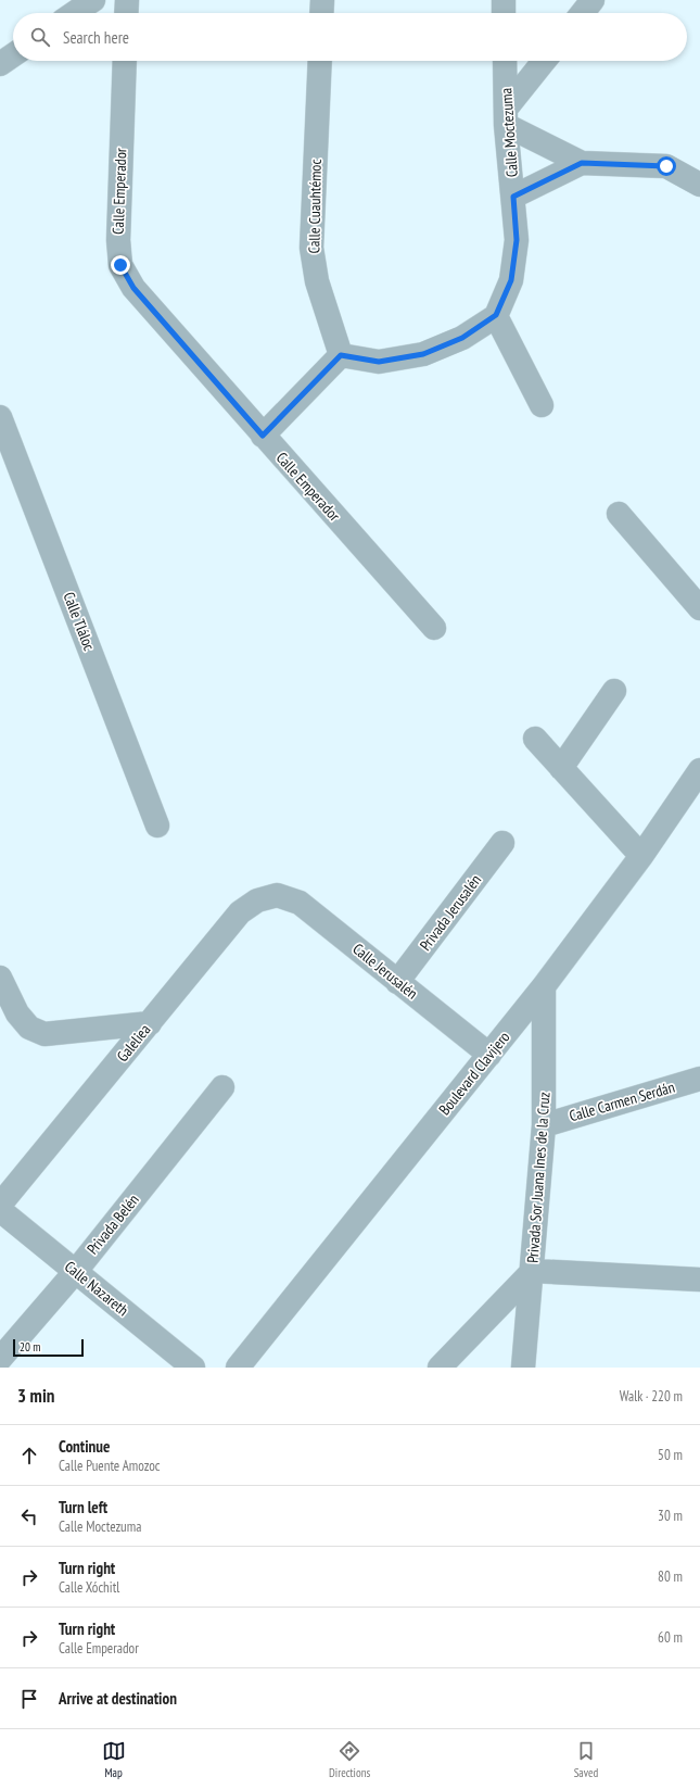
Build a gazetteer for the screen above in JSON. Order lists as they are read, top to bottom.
{
  "streets": {
    "street": [
      "Calle Moctezuma",
      "Calle Emperador",
      "Calle Cuauhtémoc",
      "Calle Tláloc",
      "Privada Jerusalén",
      "Calle Jerusalén",
      "Galeliea",
      "Boulevard Clavijero",
      "Calle Carmen Serdán",
      "Privada Sor Juana Ines de la Cruz",
      "Privada Belén",
      "Calle Nazareth"
    ]
  },
  "crossings": [
    ["Privada Jerusalén", "Calle Jerusalén"],
    ["Calle Jerusalén", "Galeliea"],
    ["Calle Jerusalén", "Boulevard Clavijero"],
    ["Boulevard Clavijero", "Privada Sor Juana Ines de la Cruz"],
    ["Calle Carmen Serdán", "Privada Sor Juana Ines de la Cruz"],
    ["Privada Belén", "Calle Nazareth"]
  ],
  "scale_bar": "20 m",
  "page": {
    "search": "Search here",
    "scale": "20 m",
    "heading": ["3 min", "Walk · 220 m"],
    "list": [
      ["Continue", "Calle Puente Amozoc", "50 m"],
      ["Turn left", "Calle Moctezuma", "30 m"],
      ["Turn right", "Calle Xóchitl", "80 m"],
      ["Turn right", "Calle Emperador", "60 m"],
      "Arrive at destination"
    ],
    "nav": ["Map", "Directions", "Saved"]
  }
}
